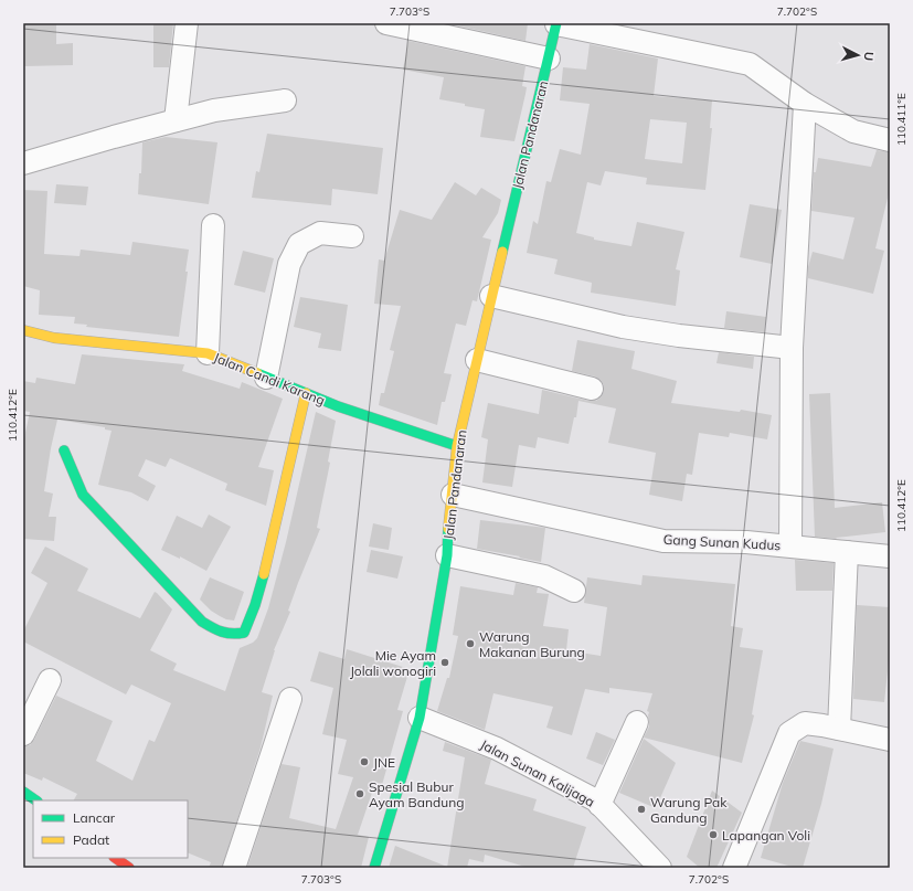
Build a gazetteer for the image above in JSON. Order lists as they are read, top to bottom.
{
  "streets": {
    "street": [
      "Jalan Pandanaran",
      "Jalan Candi Karang",
      "Gang Sunan Kudus",
      "Jalan Sunan Kalijaga"
    ]
  },
  "crossings": [
    ["Jalan Pandanaran", "Jalan Candi Karang"],
    ["Jalan Pandanaran", "Gang Sunan Kudus"],
    ["Jalan Pandanaran", "Jalan Sunan Kalijaga"]
  ],
  "places": [
    "Warung Makanan Burung",
    "Mie Ayam Jolali wonogiri",
    "JNE",
    "Spesial Bubur Ayam Bandung",
    "Warung Pak Gandung",
    "Lapangan Voli"
  ],
  "legend": ["Lancar", "Padat"],
  "north": "right",
  "coordinates": [
    "7.703°S",
    "7.702°S",
    "110.411°E",
    "110.412°E"
  ]
}
